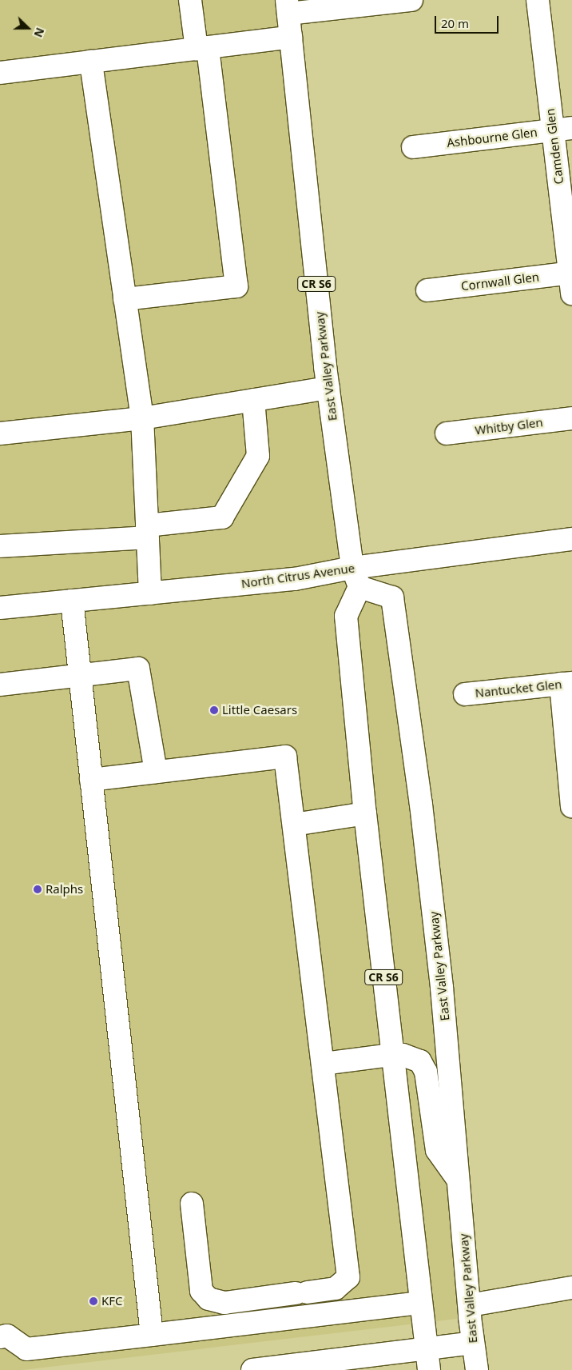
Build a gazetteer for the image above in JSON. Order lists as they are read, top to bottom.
{
  "streets": {
    "main road": [
      "Ashbourne Glen",
      "Camden Glen",
      "Cornwall Glen",
      "CR S6",
      "East Valley Parkway",
      "Whitby Glen",
      "North Citrus Avenue",
      "Nantucket Glen"
    ]
  },
  "crossings": [
    ["Ashbourne Glen", "Camden Glen"],
    ["Camden Glen", "Cornwall Glen"],
    ["CR S6", "East Valley Parkway"],
    ["CR S6", "North Citrus Avenue"],
    ["East Valley Parkway", "North Citrus Avenue"]
  ],
  "places": ["Little Caesars", "Ralphs", "KFC"],
  "scale_bar": "20 m",
  "north": "right"
}
